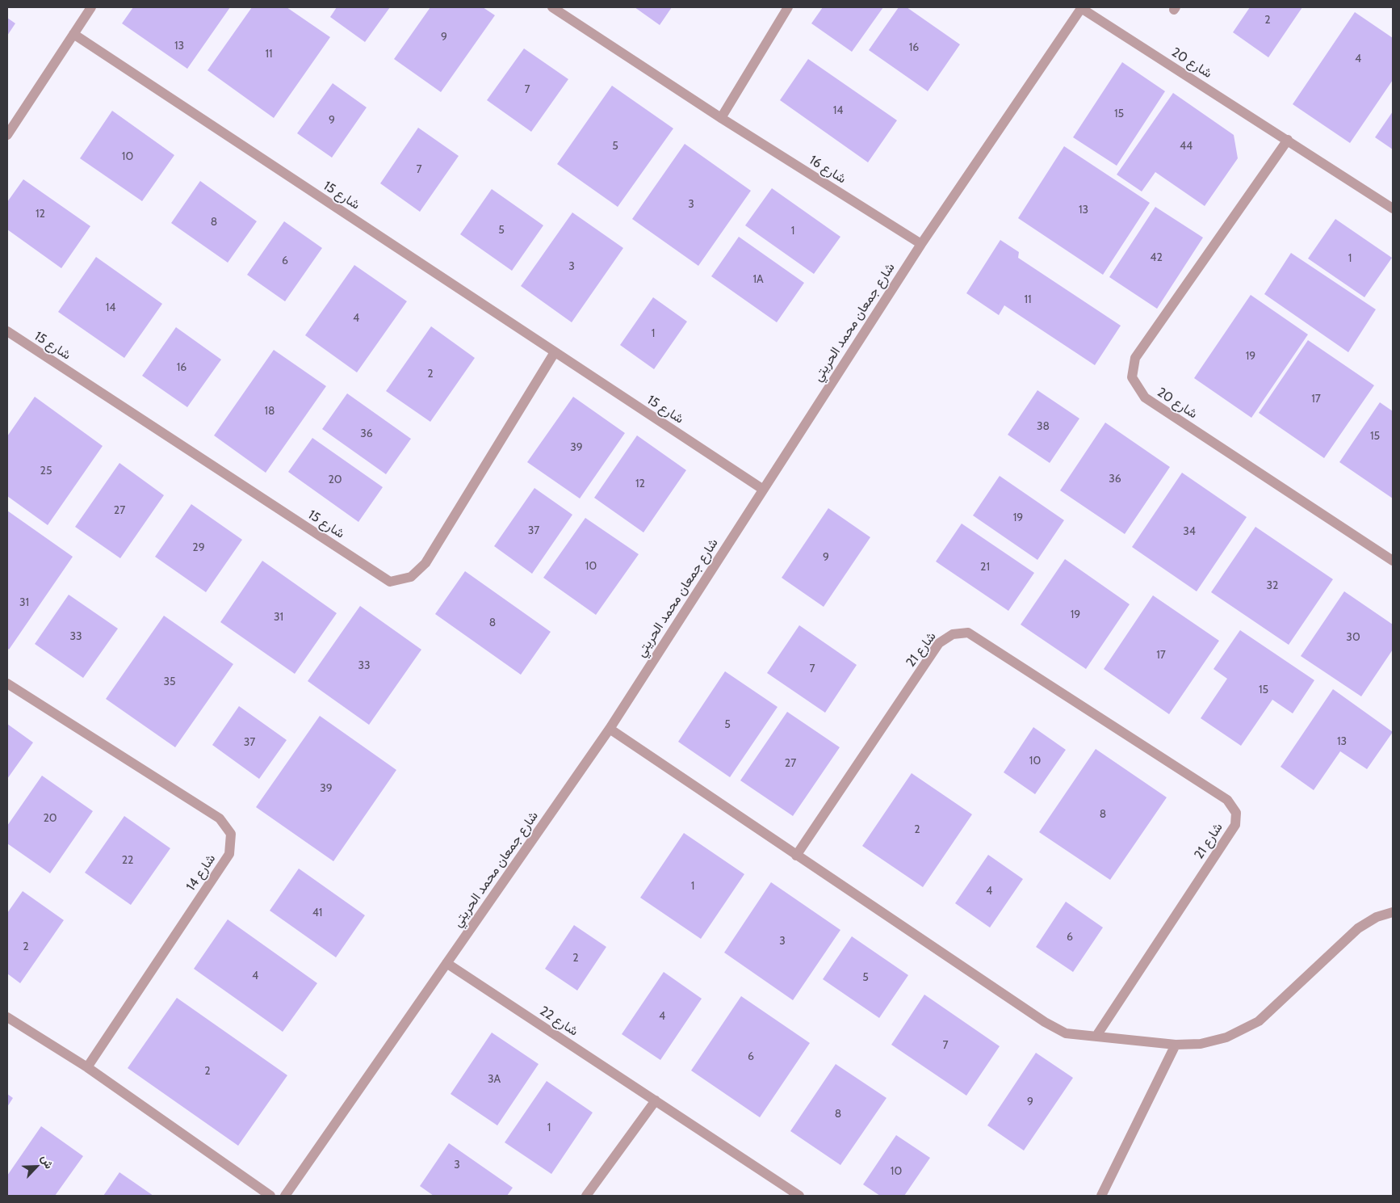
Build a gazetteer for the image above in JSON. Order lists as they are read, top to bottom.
{
  "streets": {
    "street": [
      "شارع 20",
      "شارع 16",
      "شارع 15",
      "شارع جمعان محمد الحريتي",
      "شارع 21",
      "شارع 14",
      "شارع 22"
    ]
  },
  "crossings": [
    ["شارع 20", "شارع جمعان محمد الحريتي"],
    ["شارع 16", "شارع جمعان محمد الحريتي"],
    ["شارع 15", "شارع جمعان محمد الحريتي"],
    ["شارع جمعان محمد الحريتي", "شارع 22"]
  ],
  "house_numbers": [
    "2",
    "9",
    "13",
    "16",
    "11",
    "4",
    "7",
    "14",
    "15",
    "9",
    "5",
    "44",
    "10",
    "7",
    "3",
    "13",
    "12",
    "8",
    "5",
    "1",
    "42",
    "1",
    "6",
    "3",
    "1A",
    "11",
    "14",
    "4",
    "1",
    "19",
    "16",
    "2",
    "17",
    "18",
    "38",
    "36",
    "15",
    "39",
    "25",
    "36",
    "20",
    "12",
    "27",
    "19",
    "37",
    "34",
    "29",
    "9",
    "10",
    "21",
    "32",
    "31",
    "19",
    "31",
    "8",
    "33",
    "30",
    "17",
    "33",
    "7",
    "35",
    "15",
    "5",
    "13",
    "37",
    "10",
    "27",
    "39",
    "8",
    "20",
    "2",
    "22",
    "1",
    "4",
    "41",
    "6",
    "3",
    "2",
    "2",
    "4",
    "5",
    "4",
    "7",
    "6",
    "2",
    "3A",
    "9",
    "8",
    "1",
    "3",
    "10"
  ],
  "north": "top right"
}
